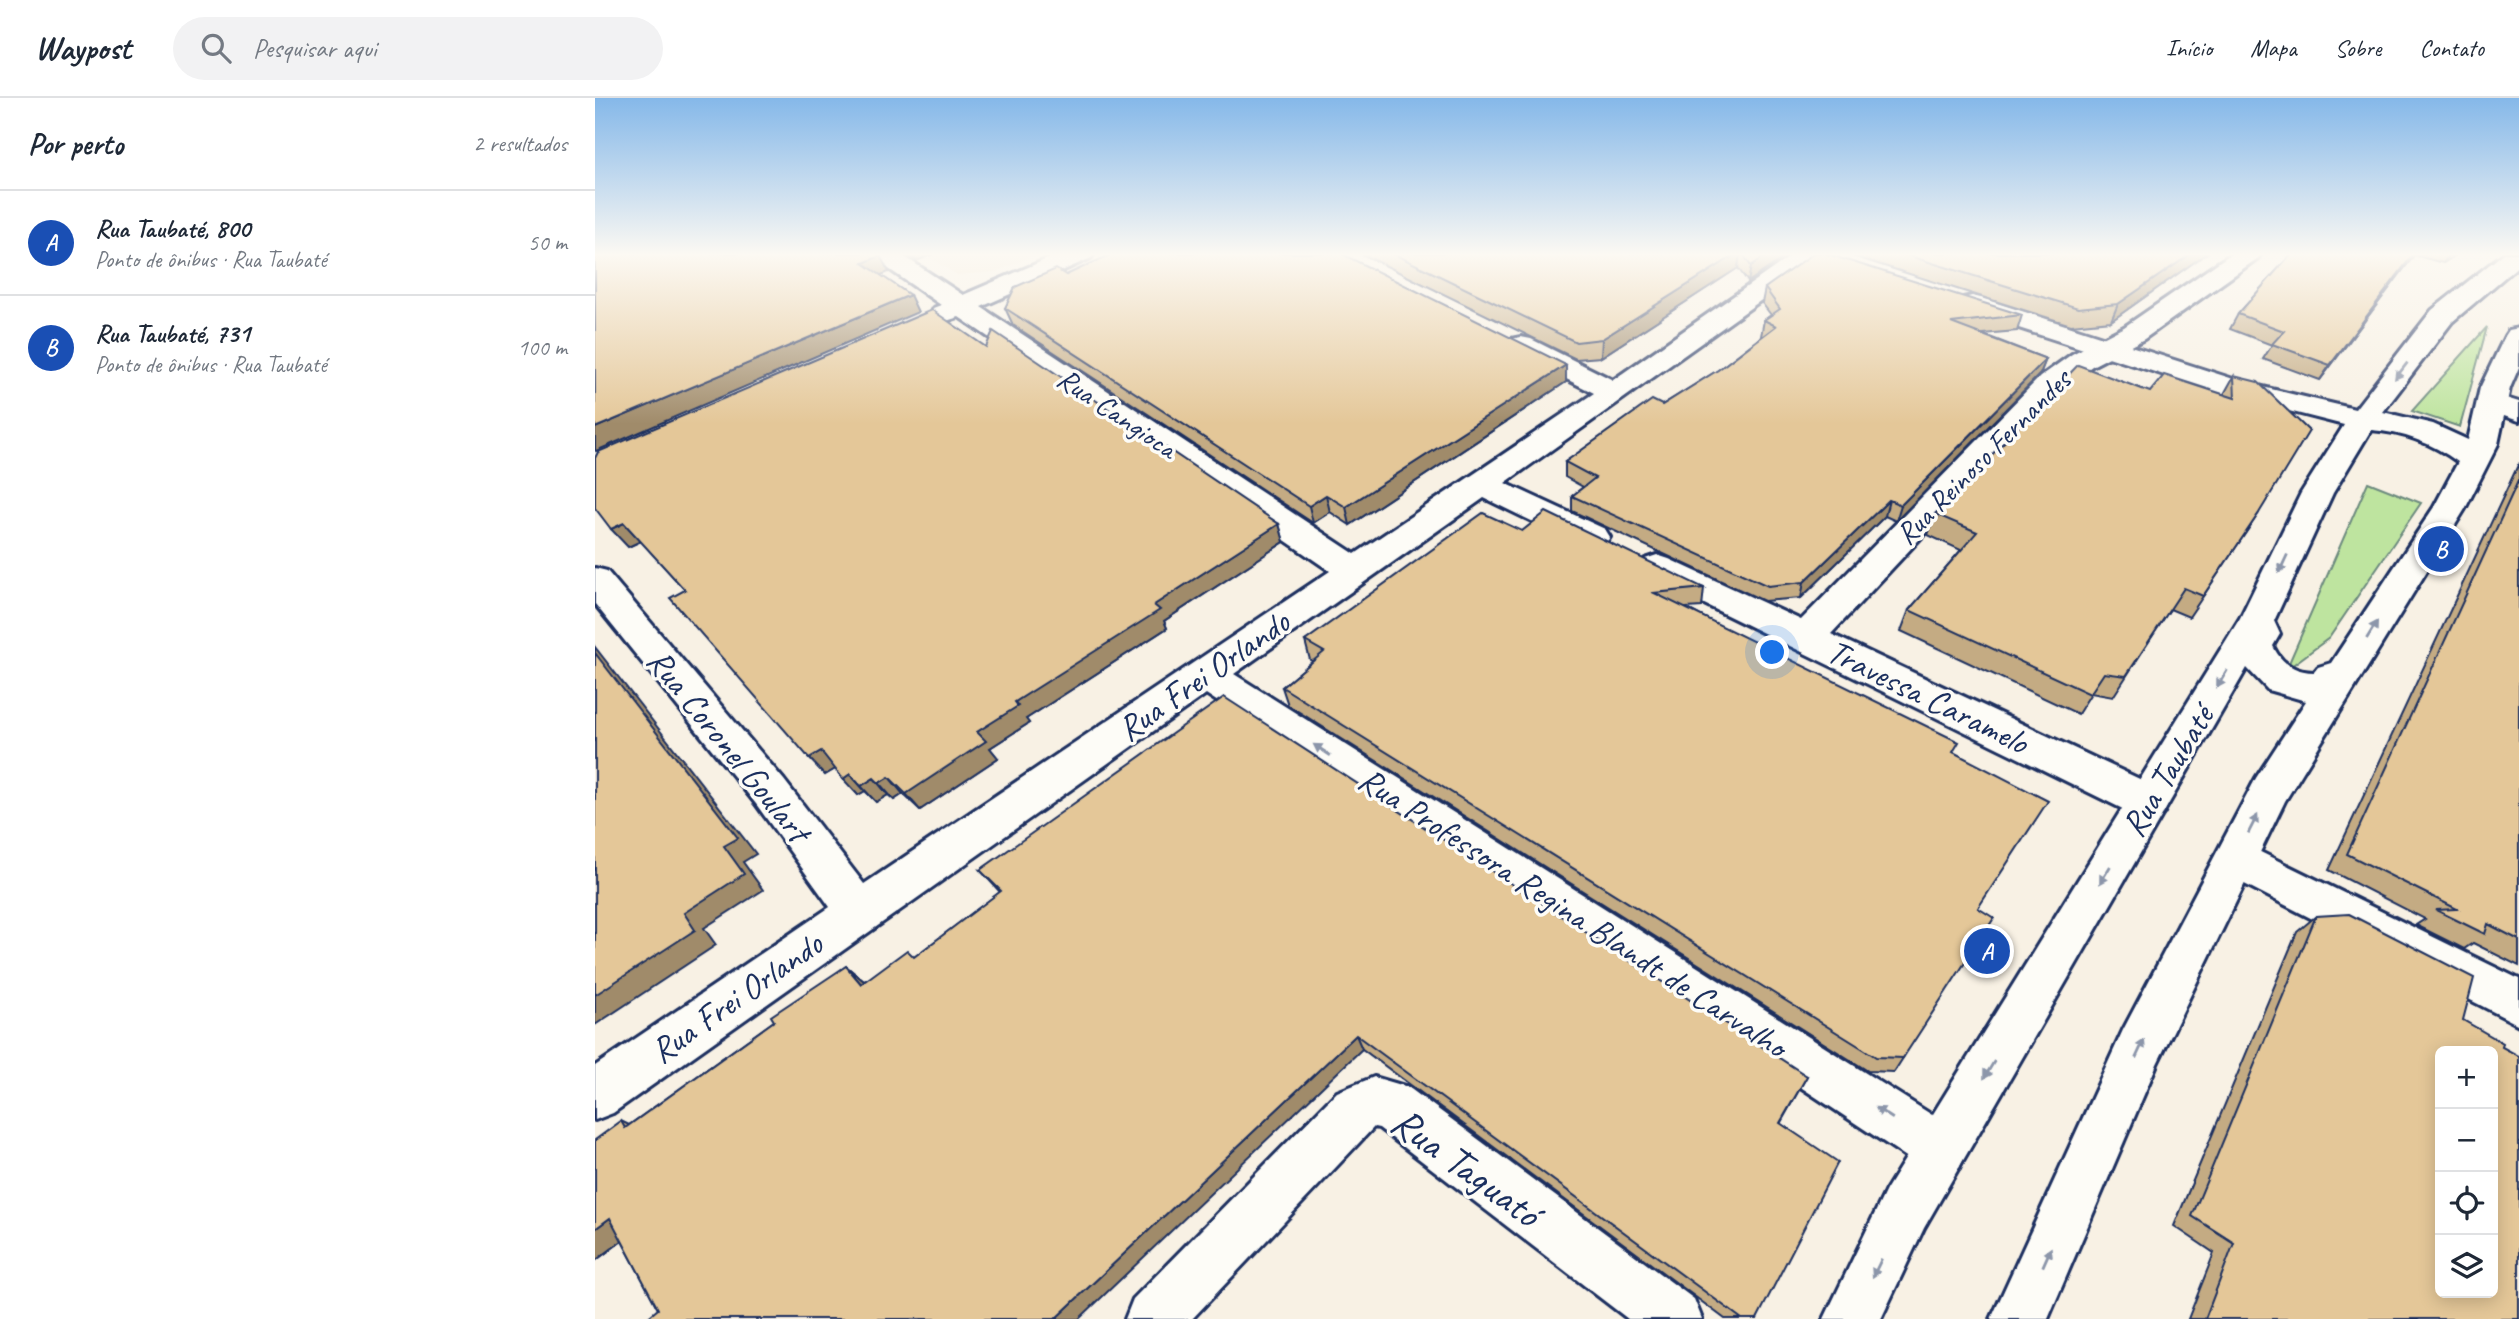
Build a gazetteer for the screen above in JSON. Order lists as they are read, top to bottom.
{
  "streets": {
    "street": [
      "Rua Cangioca",
      "Rua Reinoso Fernandes",
      "Rua Frei Orlando",
      "Travessa Caramelo",
      "Rua Coronel Goulart",
      "Rua Taubaté",
      "Rua Professora Regina Blandt de Carvalho",
      "Rua Taguató"
    ]
  },
  "crossings": [
    ["Rua Cangioca", "Rua Frei Orlando"],
    ["Rua Reinoso Fernandes", "Travessa Caramelo"],
    ["Rua Frei Orlando", "Travessa Caramelo"],
    ["Rua Frei Orlando", "Rua Coronel Goulart"],
    ["Rua Frei Orlando", "Rua Professora Regina Blandt de Carvalho"],
    ["Travessa Caramelo", "Rua Taubaté"],
    ["Rua Taubaté", "Rua Professora Regina Blandt de Carvalho"]
  ],
  "one_way": ["Rua Professora Regina Blandt de Carvalho"],
  "page": {
    "header": "Waypost",
    "search": "Pesquisar aqui",
    "nav": [
      "Início",
      "Mapa",
      "Sobre",
      "Contato"
    ],
    "heading": ["Por perto", "2 resultados"],
    "list": [
      {
        "mark": "A",
        "name": "Rua Taubaté, 800",
        "note": "Ponto de ônibus · Rua Taubaté",
        "value": "50 m"
      },
      {
        "mark": "B",
        "name": "Rua Taubaté, 731",
        "note": "Ponto de ônibus · Rua Taubaté",
        "value": "100 m"
      }
    ],
    "pins": ["B", "A"],
    "map_buttons": ["+", "−"]
  }
}
